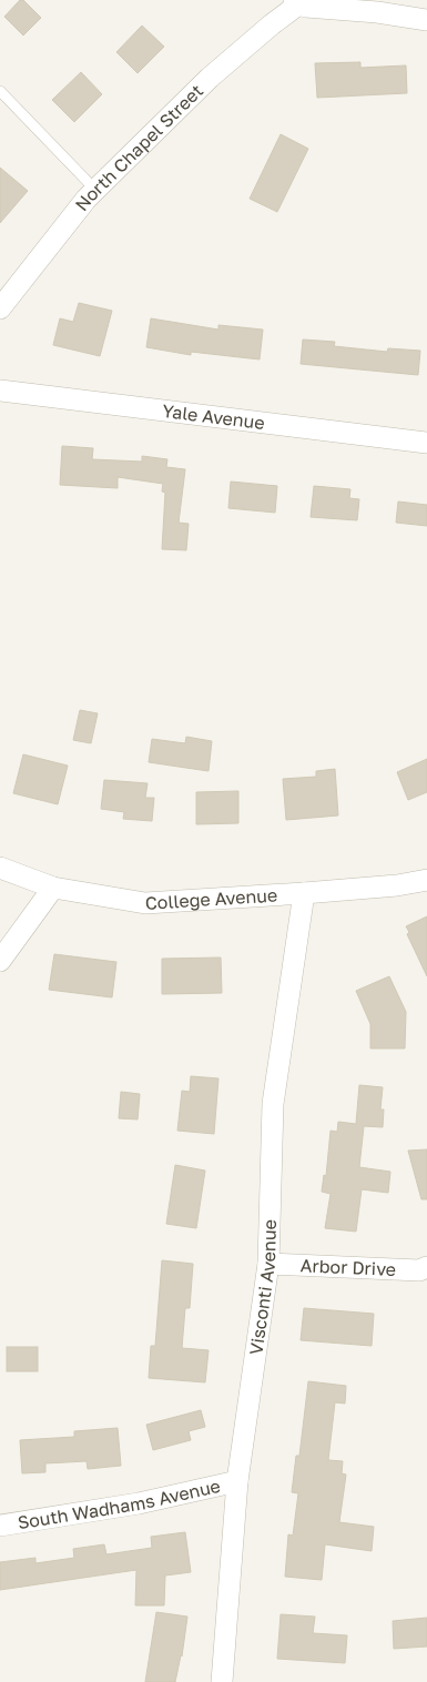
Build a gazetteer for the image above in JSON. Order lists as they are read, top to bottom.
{
  "streets": {
    "street": [
      "North Chapel Street",
      "Yale Avenue",
      "College Avenue",
      "Arbor Drive",
      "Visconti Avenue",
      "South Wadhams Avenue"
    ]
  },
  "crossings": [
    ["College Avenue", "Visconti Avenue"],
    ["Arbor Drive", "Visconti Avenue"],
    ["Visconti Avenue", "South Wadhams Avenue"]
  ]
}
